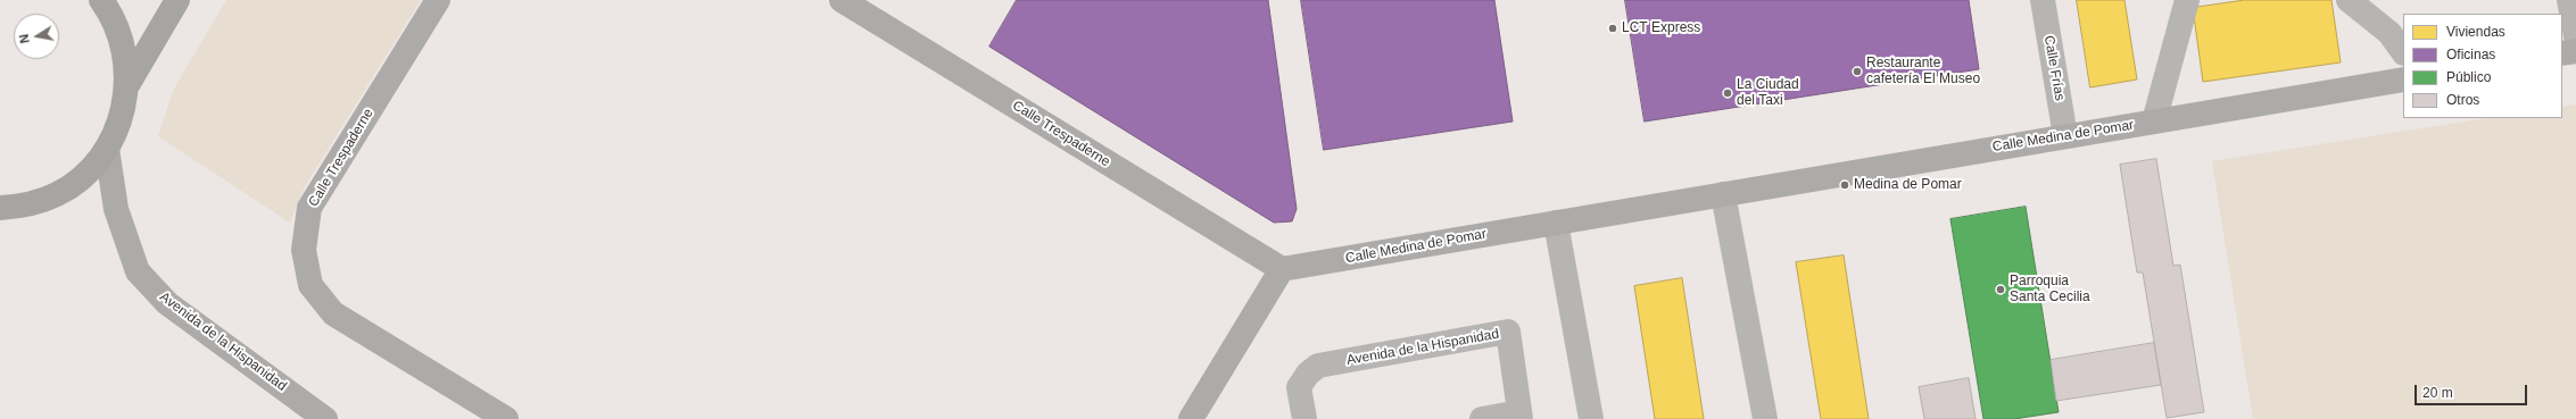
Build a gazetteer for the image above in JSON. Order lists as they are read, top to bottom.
{
  "streets": {
    "street": [
      "Calle Frías",
      "Calle Trespaderne",
      "Calle Medina de Pomar",
      "Avenida de la Hispanidad"
    ]
  },
  "crossings": [
    ["Calle Frías", "Calle Medina de Pomar"],
    ["Calle Trespaderne", "Calle Medina de Pomar"]
  ],
  "places": [
    "LCT Express",
    "Restaurante cafetería El Museo",
    "La Ciudad del Taxi",
    "Medina de Pomar",
    "Parroquia Santa Cecilia"
  ],
  "legend": [
    "Viviendas",
    "Oficinas",
    "Público",
    "Otros"
  ],
  "scale_bar": "20 m",
  "north": "left"
}
